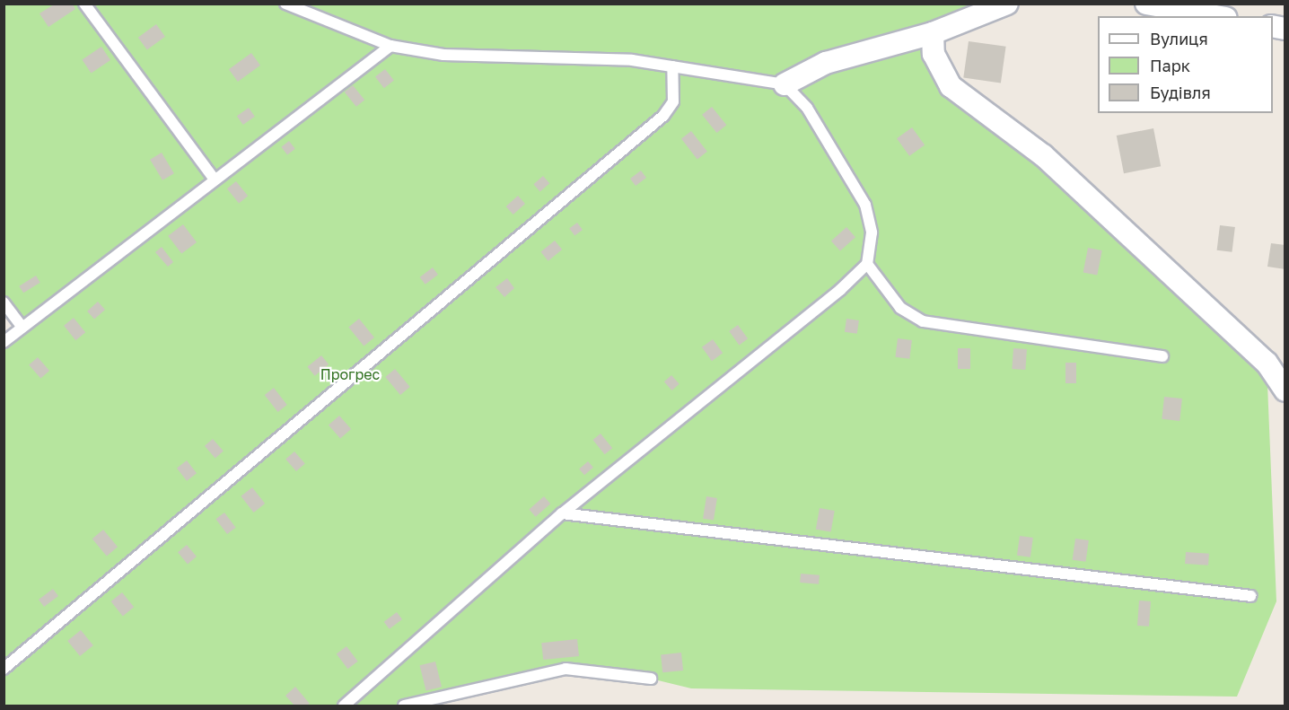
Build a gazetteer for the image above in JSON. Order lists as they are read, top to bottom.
{
  "parks": ["Прогрес"],
  "legend": ["Вулиця", "Парк", "Будівля"]
}
